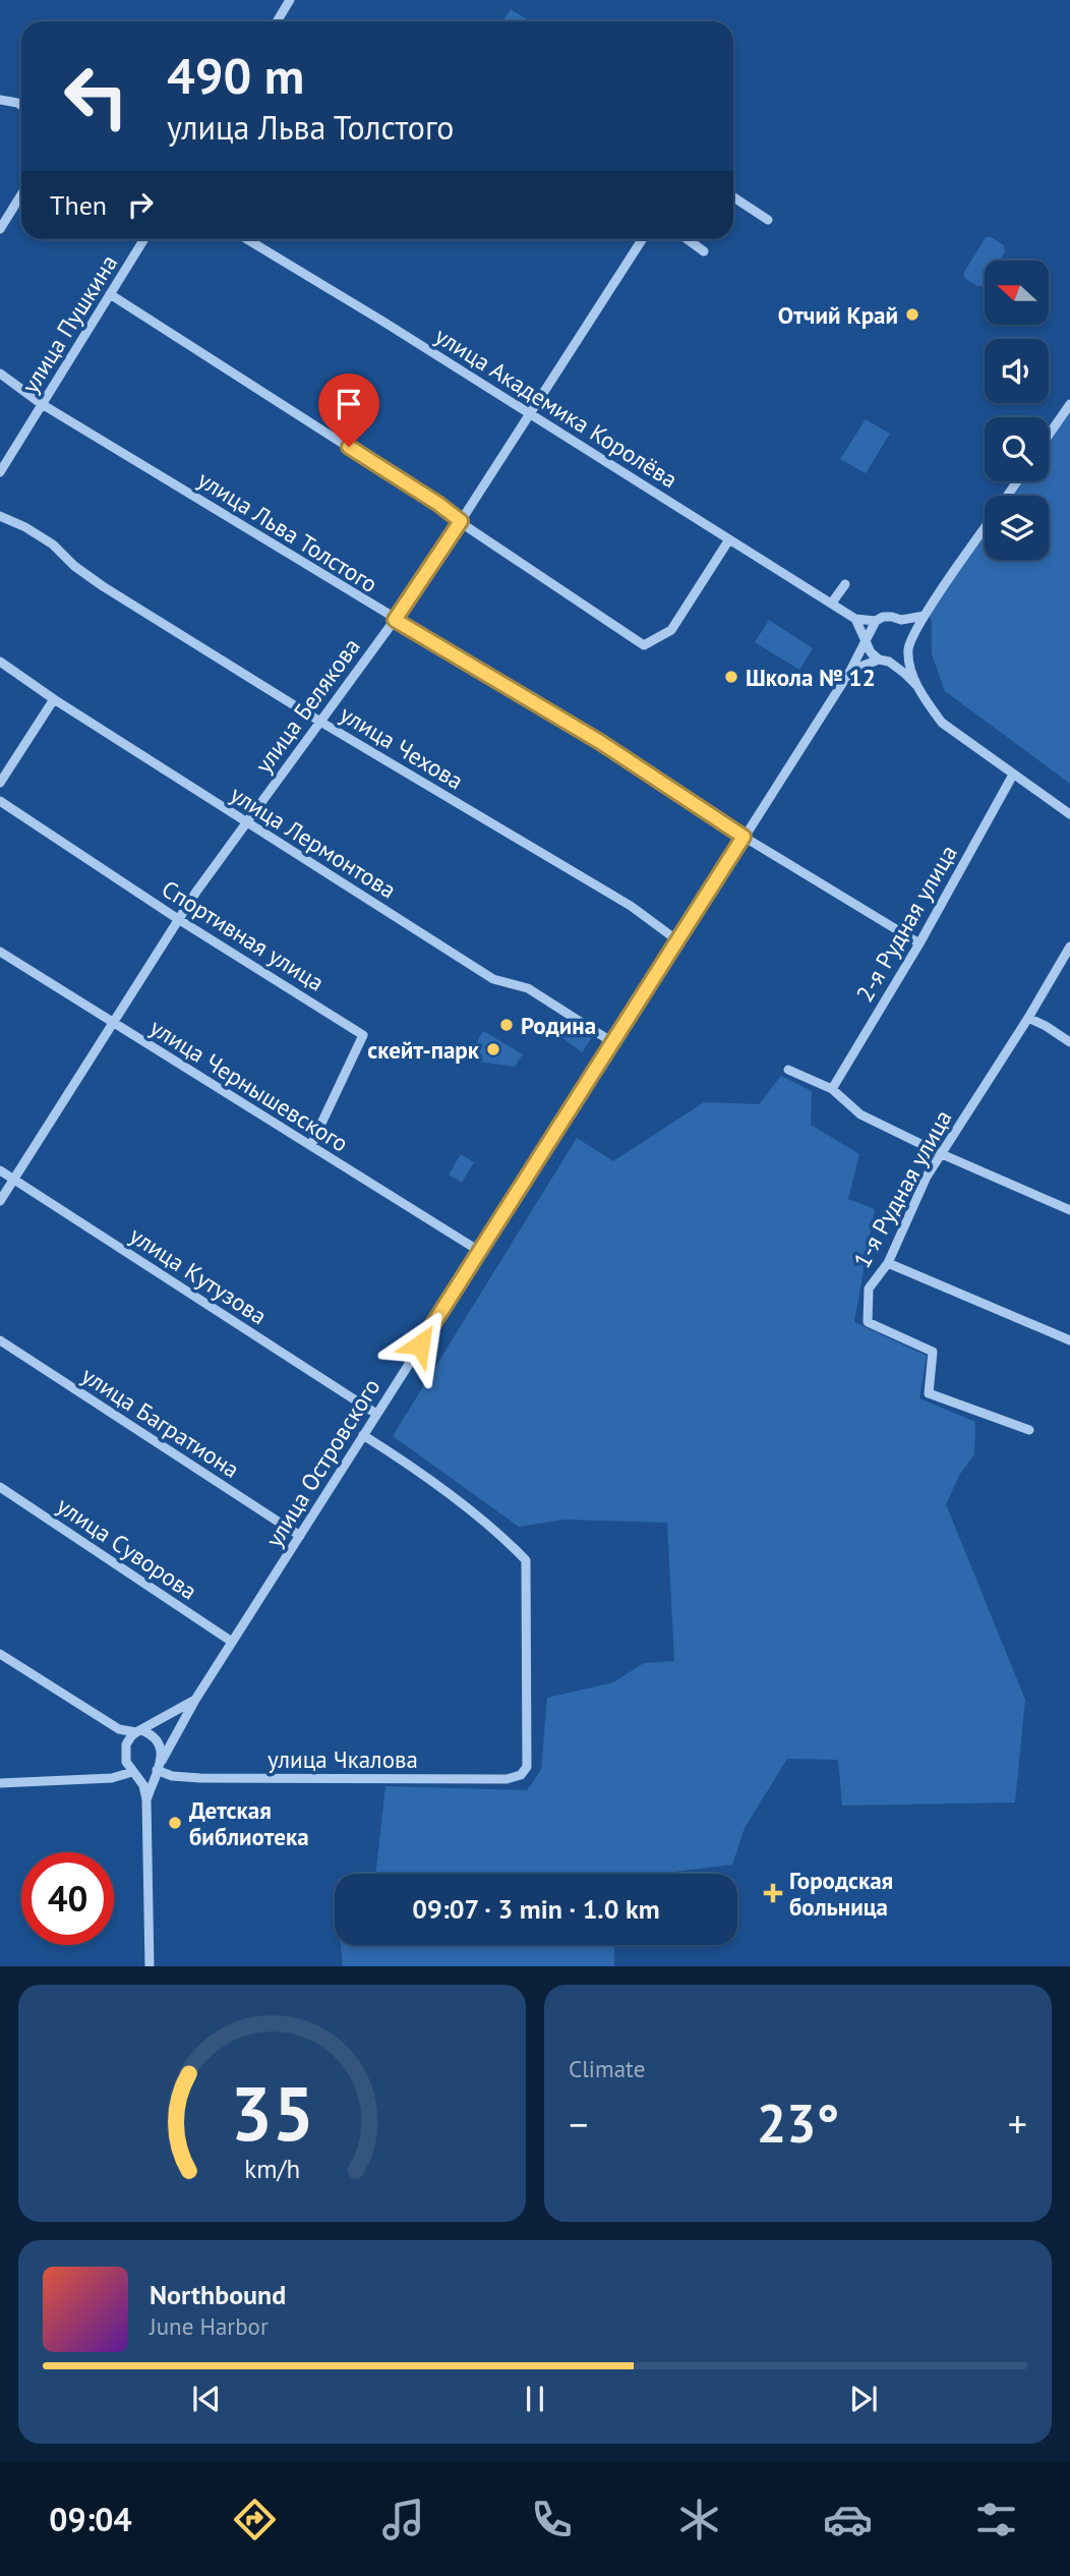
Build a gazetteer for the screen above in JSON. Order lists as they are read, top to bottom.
{
  "streets": {
    "street": [
      "улица Пушкина",
      "улица Академика Королёва",
      "улица Льва Толстого",
      "улица Белякова",
      "улица Чехова",
      "улица Лермонтова",
      "2-я Рудная улица",
      "Спортивная улица",
      "улица Чернышевского",
      "1-я Рудная улица",
      "улица Кутузова",
      "улица Багратиона",
      "улица Островского",
      "улица Суворова",
      "улица Чкалова"
    ]
  },
  "crossings": [
    ["улица Пушкина", "улица Льва Толстого"],
    ["улица Академика Королёва", "улица Белякова"],
    ["улица Льва Толстого", "улица Белякова"],
    ["улица Льва Толстого", "2-я Рудная улица"],
    ["улица Льва Толстого", "улица Островского"],
    ["улица Белякова", "улица Чехова"],
    ["улица Белякова", "улица Лермонтова"],
    ["улица Белякова", "Спортивная улица"],
    ["улица Белякова", "улица Чернышевского"],
    ["улица Белякова", "улица Кутузова"],
    ["улица Чехова", "улица Островского"],
    ["улица Лермонтова", "улица Островского"],
    ["Спортивная улица", "улица Чернышевского"],
    ["улица Чернышевского", "улица Островского"],
    ["улица Кутузова", "улица Островского"],
    ["улица Багратиона", "улица Островского"],
    ["улица Островского", "улица Суворова"],
    ["улица Островского", "улица Чкалова"]
  ],
  "places": {
    "other": [
      "Отчий Край",
      "Школа № 12",
      "Родина",
      "скейт-парк",
      "Детская библиотека"
    ],
    "health": ["Городская больница"]
  },
  "north": "left",
  "page": {
    "turn": ["490 m", "улица Льва Толстого"],
    "then": "Then",
    "limit": "40",
    "trip": "09:07 · 3 min · 1.0 km",
    "tile": "Climate",
    "heat": ["−", "23°", "+"],
    "song": ["Northbound", "June Harbor"],
    "tabs": "09:04",
    "gauge": ["35", "km/h"]
  }
}
